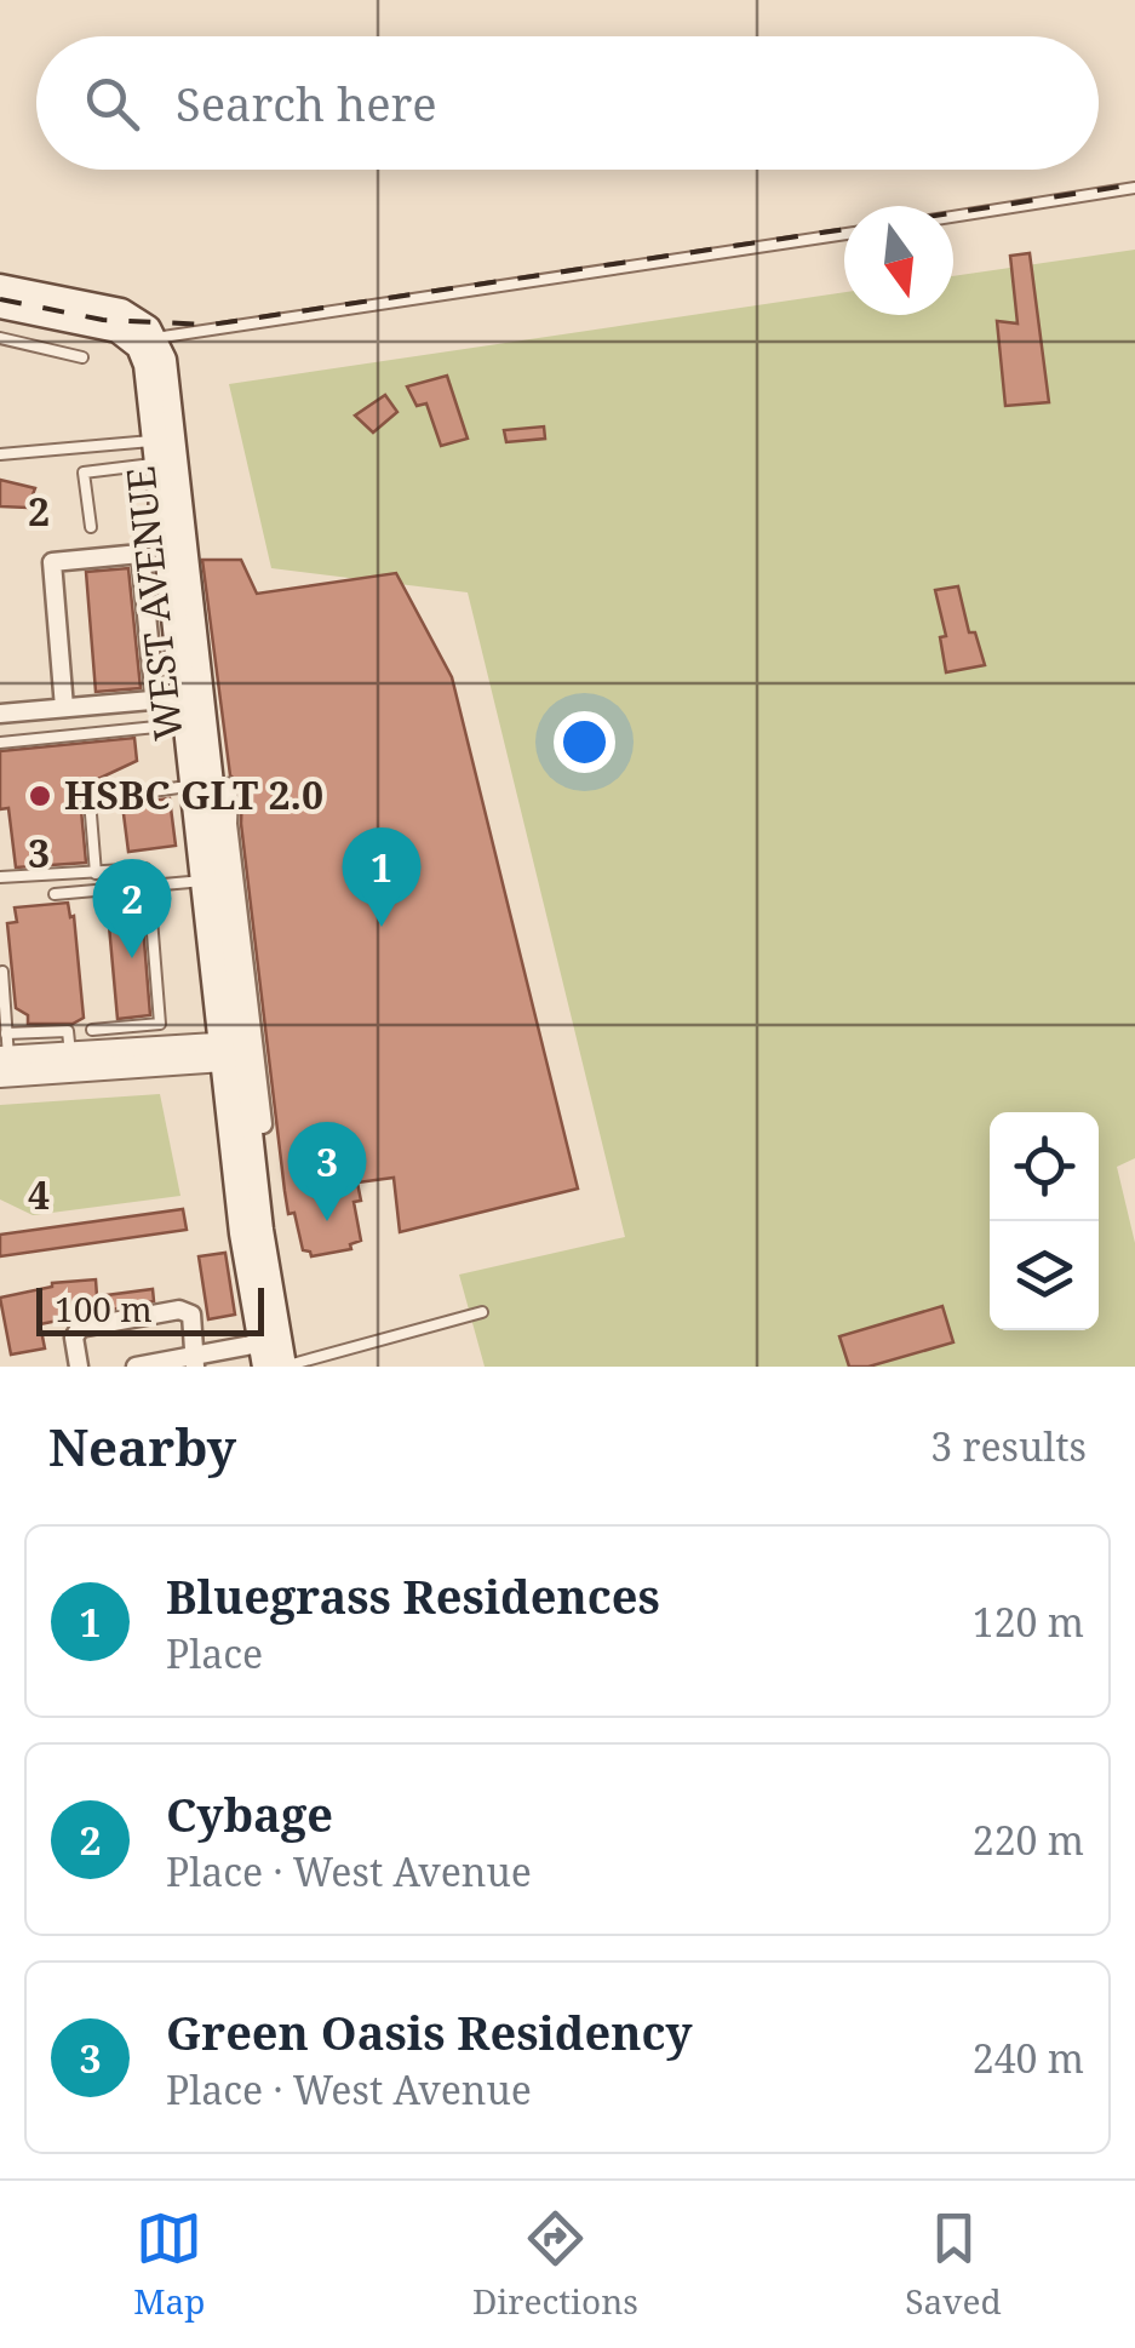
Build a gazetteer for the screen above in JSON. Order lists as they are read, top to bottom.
{
  "streets": {
    "main road": ["WEST AVENUE"]
  },
  "places": ["HSBC GLT 2.0"],
  "scale_bar": "100 m",
  "north": "bottom",
  "page": {
    "search": "Search here",
    "pins": ["1", "2", "3"],
    "scale": "100 m",
    "heading": ["Nearby", "3 results"],
    "list": [
      {
        "mark": "1",
        "name": "Bluegrass Residences",
        "note": "Place",
        "value": "120 m"
      },
      {
        "mark": "2",
        "name": "Cybage",
        "note": "Place · West Avenue",
        "value": "220 m"
      },
      {
        "mark": "3",
        "name": "Green Oasis Residency",
        "note": "Place · West Avenue",
        "value": "240 m"
      }
    ],
    "nav": ["Map", "Directions", "Saved"]
  },
  "grid": {
    "rows": ["2", "3", "4"]
  }
}
